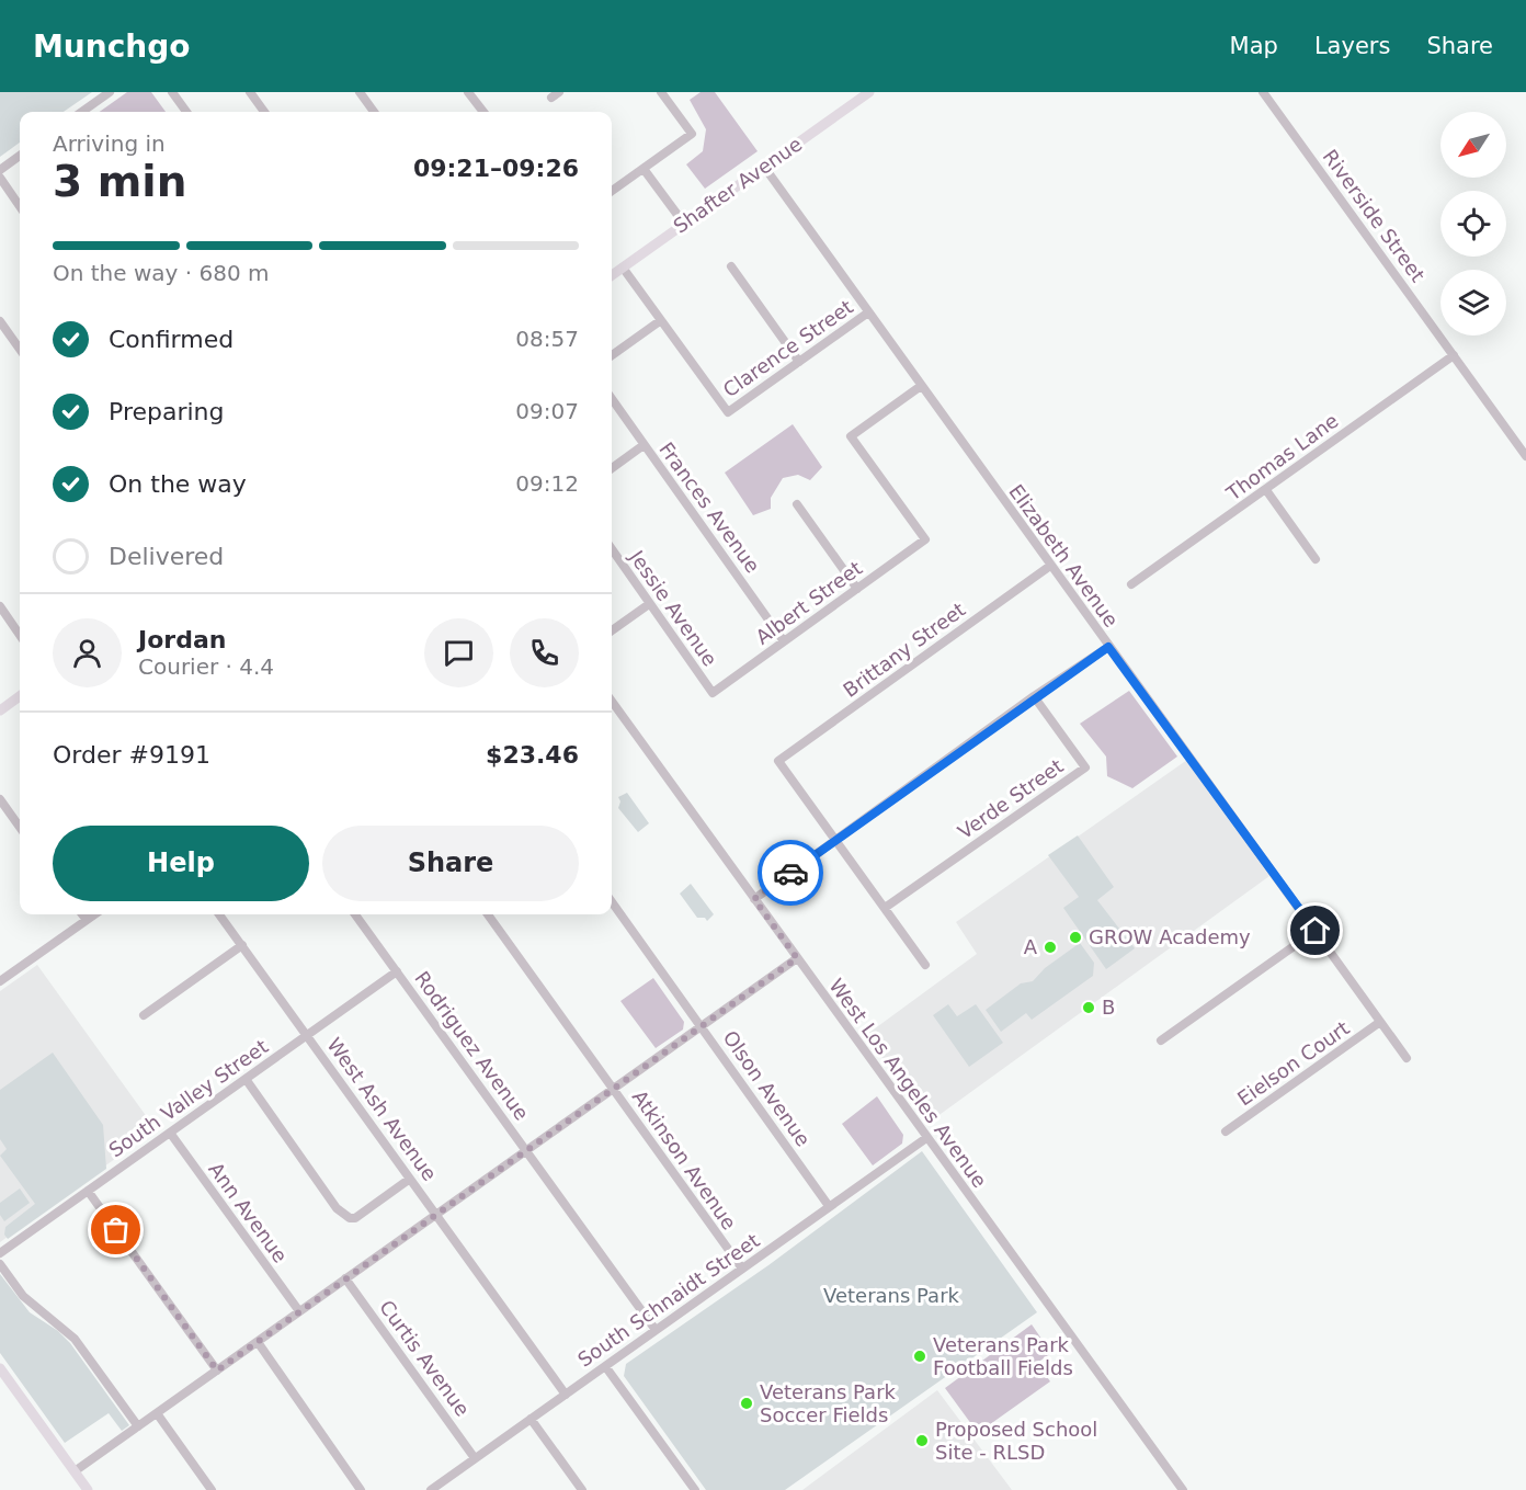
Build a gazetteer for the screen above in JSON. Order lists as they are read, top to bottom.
{
  "streets": {
    "main road": ["Shafter Avenue"],
    "street": [
      "Riverside Street",
      "Clarence Street",
      "Thomas Lane",
      "Frances Avenue",
      "Elizabeth Avenue",
      "Albert Street",
      "Jessie Avenue",
      "Brittany Street",
      "Verde Street",
      "Rodriguez Avenue",
      "Eielson Court",
      "West Los Angeles Avenue",
      "Olson Avenue",
      "South Valley Street",
      "West Ash Avenue",
      "Atkinson Avenue",
      "Ann Avenue",
      "South Schnaidt Street",
      "Curtis Avenue"
    ]
  },
  "crossings": [
    ["Shafter Avenue", "Elizabeth Avenue"],
    ["Riverside Street", "Thomas Lane"],
    ["Clarence Street", "Elizabeth Avenue"],
    ["Frances Avenue", "Albert Street"],
    ["Elizabeth Avenue", "Albert Street"],
    ["Elizabeth Avenue", "Brittany Street"],
    ["Elizabeth Avenue", "Eielson Court"],
    ["Albert Street", "Jessie Avenue"],
    ["Rodriguez Avenue", "South Valley Street"],
    ["Rodriguez Avenue", "South Schnaidt Street"],
    ["West Los Angeles Avenue", "South Schnaidt Street"],
    ["Olson Avenue", "South Schnaidt Street"],
    ["South Valley Street", "West Ash Avenue"],
    ["South Valley Street", "Ann Avenue"],
    ["West Ash Avenue", "South Schnaidt Street"],
    ["Atkinson Avenue", "South Schnaidt Street"],
    ["South Schnaidt Street", "Curtis Avenue"]
  ],
  "parks": ["Veterans Park"],
  "places": [
    "GROW Academy",
    "A",
    "B",
    "Veterans Park Football Fields",
    "Veterans Park Soccer Fields",
    "Proposed School Site - RLSD"
  ],
  "north": "bottom left",
  "page": {
    "header": "Munchgo",
    "nav": ["Map", "Layers", "Share"],
    "heading": ["3 min", "Arriving in", "09:21–09:26"],
    "panel": [
      "Jordan",
      "Courier · 4.4",
      "Order #9191",
      "$23.46"
    ],
    "bar": "On the way · 680 m",
    "list": [
      ["Confirmed", "08:57"],
      ["Preparing", "09:07"],
      ["On the way", "09:12"],
      "Delivered"
    ],
    "buttons": ["Help", "Share"]
  }
}
